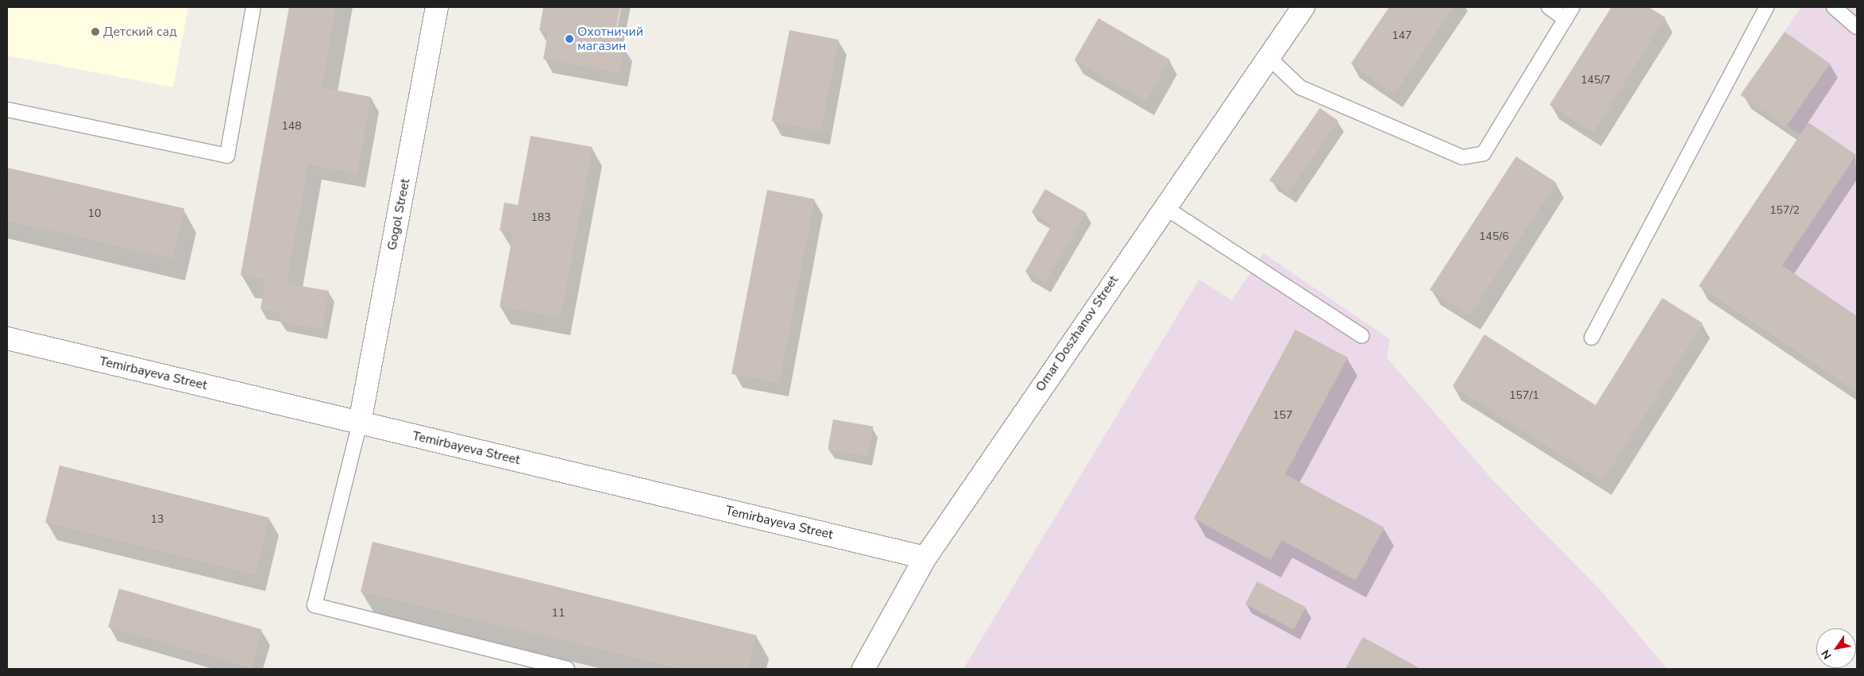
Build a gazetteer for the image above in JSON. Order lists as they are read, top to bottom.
{
  "streets": {
    "street": ["Gogol Street", "Omar Doszhanov Street", "Temirbayeva Street"]
  },
  "crossings": [
    ["Gogol Street", "Temirbayeva Street"],
    ["Omar Doszhanov Street", "Temirbayeva Street"]
  ],
  "places": ["Детский сад", "Охотничий магазин"],
  "house_numbers": [
    "147",
    "145/7",
    "148",
    "157/2",
    "10",
    "183",
    "145/6",
    "157/1",
    "157",
    "13",
    "11"
  ],
  "north": "bottom left"
}
